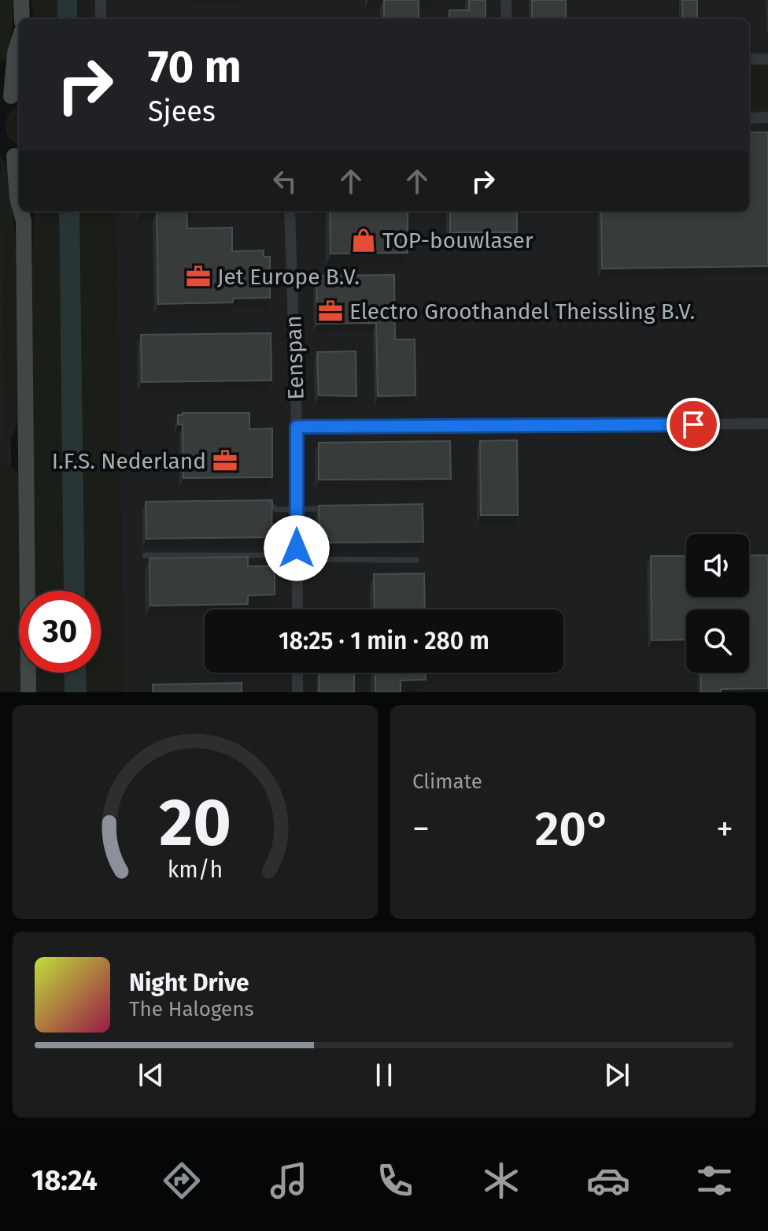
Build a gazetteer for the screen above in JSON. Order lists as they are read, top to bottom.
{
  "streets": {
    "street": ["Eenspan"]
  },
  "places": {
    "shop": ["TOP-bouwlaser"],
    "office": ["Jet Europe B.V.", "Electro Groothandel Theissling B.V.", "I.F.S. Nederland"]
  },
  "page": {
    "turn": ["70 m", "Sjees"],
    "limit": "30",
    "trip": "18:25 · 1 min · 280 m",
    "tile": "Climate",
    "heat": ["−", "20°", "+"],
    "song": ["Night Drive", "The Halogens"],
    "tabs": "18:24",
    "gauge": ["20", "km/h"]
  }
}
